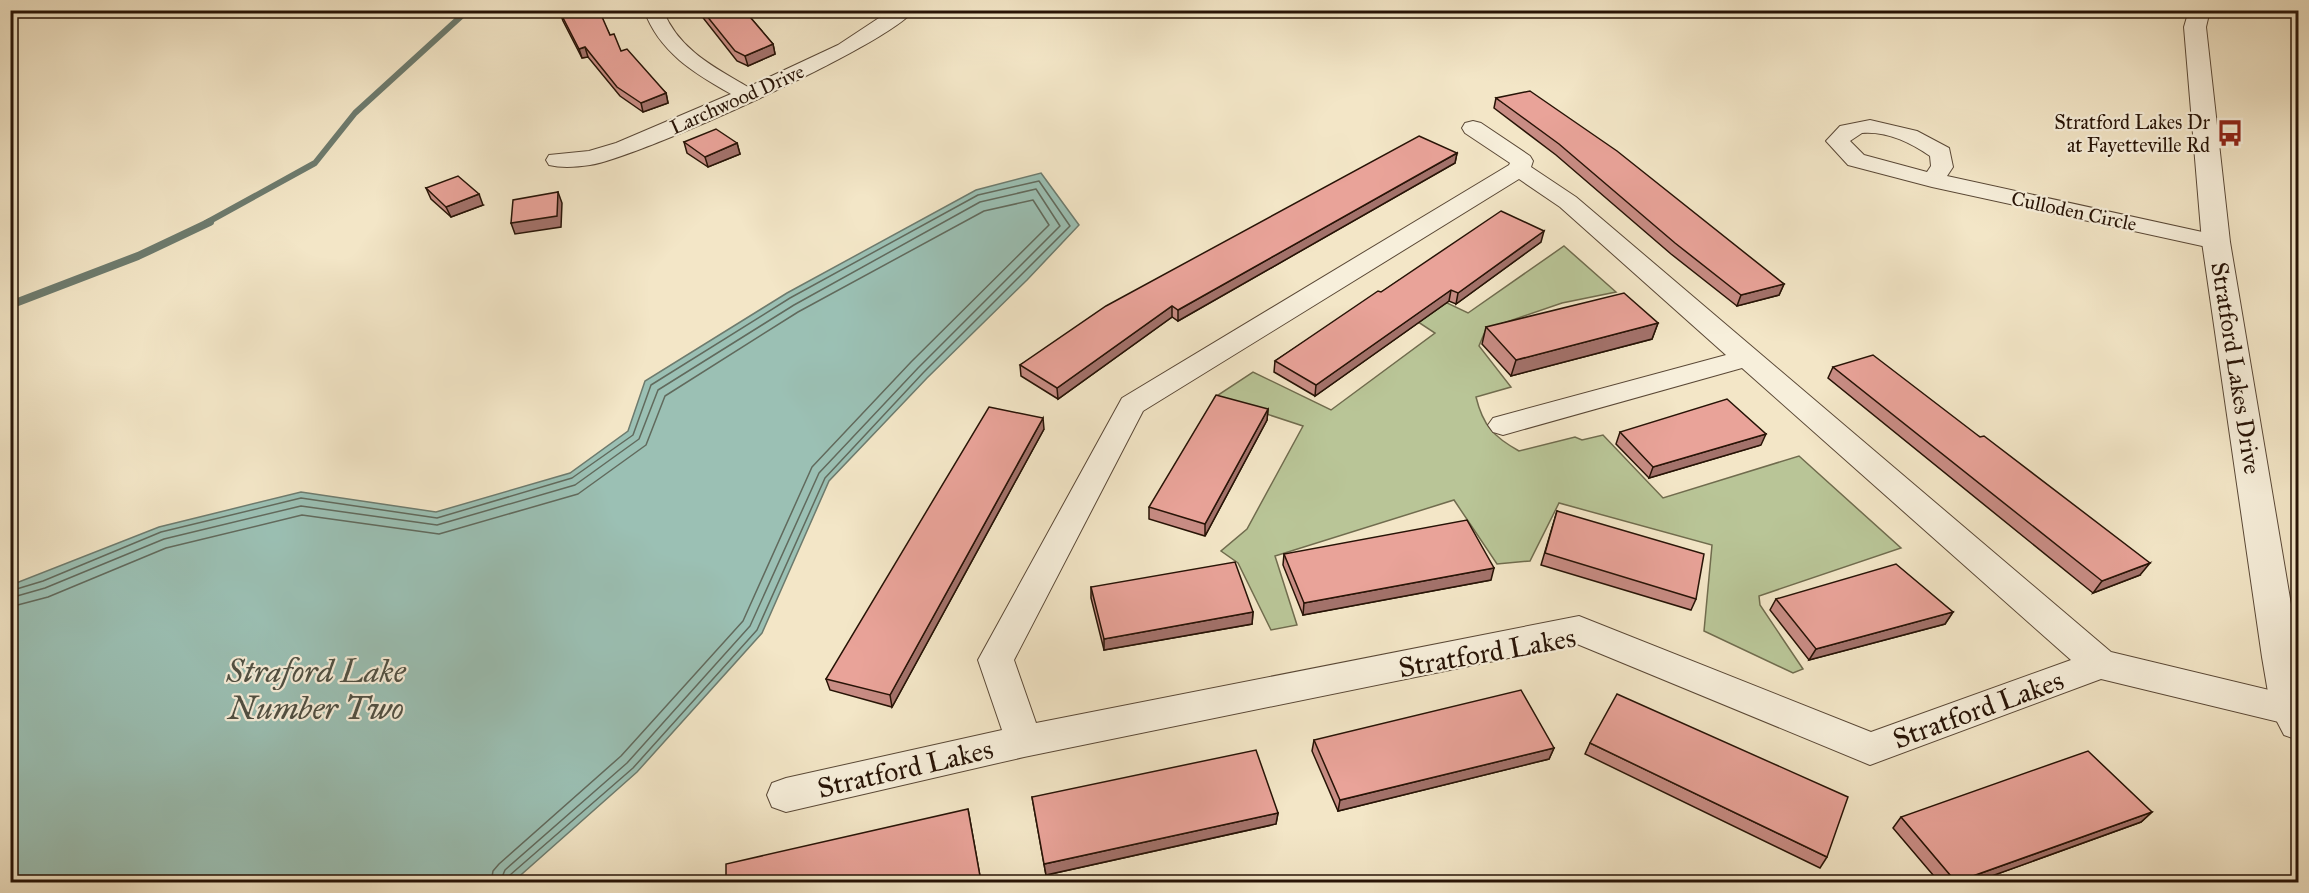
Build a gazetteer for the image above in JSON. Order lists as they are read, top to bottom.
{
  "streets": {
    "street": [
      "Larchwood Drive",
      "Culloden Circle",
      "Stratford Lakes Drive",
      "Stratford Lakes"
    ]
  },
  "crossings": [
    ["Culloden Circle", "Stratford Lakes Drive"],
    ["Stratford Lakes Drive", "Stratford Lakes"]
  ],
  "water": ["Straford Lake Number Two"],
  "places": {
    "bus stop": ["Stratford Lakes Dr at Fayetteville Rd"]
  }
}
